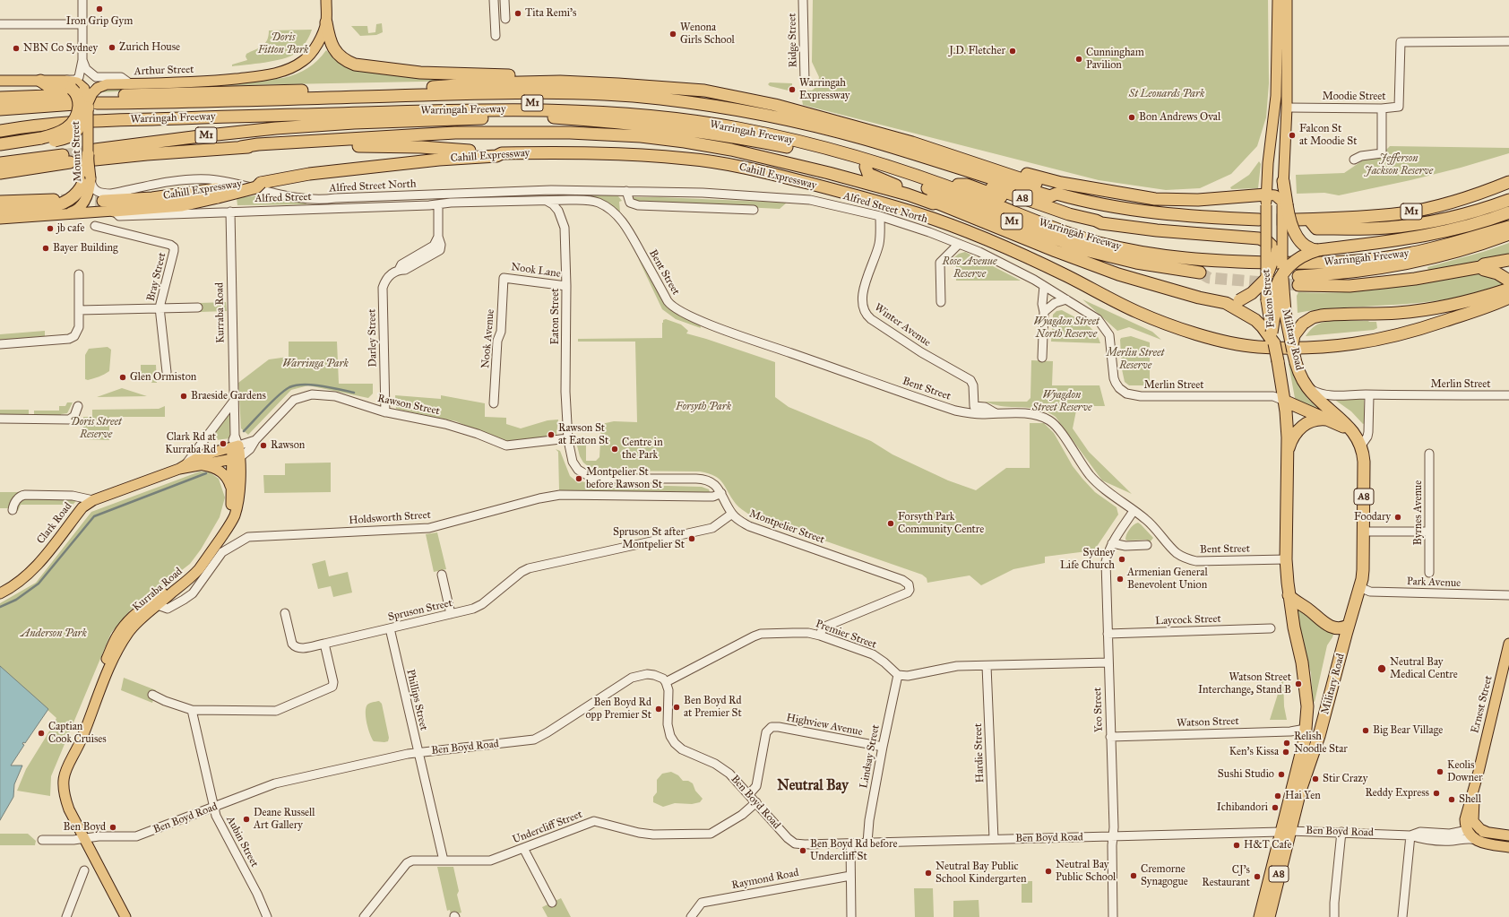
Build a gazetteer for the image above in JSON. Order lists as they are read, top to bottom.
{
  "streets": {
    "highway": [
      "M1",
      "Warringah Freeway",
      "Cahill Expressway",
      "A8",
      "Falcon Street",
      "Military Road"
    ],
    "main road": [
      "Arthur Street",
      "Mount Street",
      "Alfred Street",
      "Kurraba Road",
      "Clark Road",
      "Ernest Street",
      "Ben Boyd Road"
    ],
    "street": [
      "Ridge Street",
      "Moodie Street",
      "Alfred Street North",
      "Nook Lane",
      "Bent Street",
      "Bray Street",
      "Eaton Street",
      "Winter Avenue",
      "Darley Street",
      "Nook Avenue",
      "Merlin Street",
      "Rawson Street",
      "Byrnes Avenue",
      "Holdsworth Street",
      "Montpelier Street",
      "Park Avenue",
      "Spruson Street",
      "Laycock Street",
      "Premier Street",
      "Phillips Street",
      "Yeo Street",
      "Watson Street",
      "Highview Avenue",
      "Hardie Street",
      "Lindsay Street",
      "Undercliff Street",
      "Aubin Street",
      "Raymond Road"
    ]
  },
  "crossings": [
    ["Arthur Street", "M1"],
    ["Arthur Street", "Warringah Freeway"],
    ["Arthur Street", "Mount Street"],
    ["M1", "Warringah Freeway"],
    ["M1", "Mount Street"],
    ["Warringah Freeway", "Mount Street"],
    ["Warringah Freeway", "A8"],
    ["Mount Street", "Alfred Street North"],
    ["Mount Street", "Alfred Street"],
    ["Cahill Expressway", "A8"],
    ["Alfred Street North", "Winter Avenue"],
    ["Alfred Street North", "Merlin Street"],
    ["Alfred Street", "Bent Street"],
    ["Alfred Street", "Kurraba Road"],
    ["Alfred Street", "Eaton Street"],
    ["Alfred Street", "Darley Street"],
    ["A8", "Falcon Street"],
    ["A8", "Military Road"],
    ["Nook Lane", "Eaton Street"],
    ["Nook Lane", "Nook Avenue"],
    ["Bent Street", "Falcon Street"],
    ["Bent Street", "Winter Avenue"],
    ["Bent Street", "Yeo Street"],
    ["Falcon Street", "Military Road"],
    ["Falcon Street", "Merlin Street"],
    ["Kurraba Road", "Rawson Street"],
    ["Kurraba Road", "Holdsworth Street"],
    ["Kurraba Road", "Clark Road"],
    ["Kurraba Road", "Ben Boyd Road"],
    ["Eaton Street", "Rawson Street"],
    ["Eaton Street", "Montpelier Street"],
    ["Darley Street", "Rawson Street"],
    ["Military Road", "Merlin Street"],
    ["Military Road", "Park Avenue"],
    ["Military Road", "Watson Street"],
    ["Military Road", "Ben Boyd Road"],
    ["Rawson Street", "Clark Road"],
    ["Rawson Street", "Montpelier Street"],
    ["Holdsworth Street", "Montpelier Street"],
    ["Montpelier Street", "Spruson Street"],
    ["Montpelier Street", "Premier Street"],
    ["Spruson Street", "Phillips Street"],
    ["Laycock Street", "Yeo Street"],
    ["Premier Street", "Ben Boyd Road"],
    ["Premier Street", "Lindsay Street"],
    ["Phillips Street", "Ben Boyd Road"],
    ["Phillips Street", "Undercliff Street"],
    ["Ernest Street", "Ben Boyd Road"],
    ["Yeo Street", "Watson Street"],
    ["Yeo Street", "Ben Boyd Road"],
    ["Highview Avenue", "Ben Boyd Road"],
    ["Highview Avenue", "Lindsay Street"],
    ["Ben Boyd Road", "Hardie Street"],
    ["Ben Boyd Road", "Lindsay Street"],
    ["Ben Boyd Road", "Undercliff Street"],
    ["Ben Boyd Road", "Aubin Street"]
  ],
  "districts": ["Neutral Bay"],
  "parks": [
    "Doris Fitton Park",
    "St Leonards Park",
    "Jefferson Jackson Reserve",
    "Rose Avenue Reserve",
    "Wyagdon Street North Reserve",
    "Merlin Street Reserve",
    "Warringa Park",
    "Wyagdon Street Reserve",
    "Forsyth Park",
    "Doris Street Reserve",
    "Anderson Park"
  ],
  "places": [
    "Iron Grip Gym",
    "Tita Remi's",
    "Wenona Girls School",
    "Zurich House",
    "NBN Co Sydney",
    "J.D. Fletcher",
    "Cunningham Pavilion",
    "Warringah Expressway",
    "Bon Andrews Oval",
    "Falcon St at Moodie St",
    "jb cafe",
    "Bayer Building",
    "Glen Ormiston",
    "Braeside Gardens",
    "Rawson St at Eaton St",
    "Clark Rd at Kurraba Rd",
    "Rawson",
    "Centre in the Park",
    "Montpelier St before Rawson St",
    "Foodary",
    "Forsyth Park Community Centre",
    "Spruson St after Montpelier St",
    "Sydney Life Church",
    "Armenian General Benevolent Union",
    "Neutral Bay Medical Centre",
    "Watson Street Interchange, Stand B",
    "Ben Boyd Rd at Premier St",
    "Ben Boyd Rd opp Premier St",
    "Big Bear Village",
    "Captian Cook Cruises",
    "Relish Noodle Star",
    "Ken's Kissa",
    "Keolis Downer",
    "Sushi Studio",
    "Stir Crazy",
    "Reddy Express",
    "Hai Yen",
    "Shell",
    "Ichibandori",
    "Deane Russell Art Gallery",
    "Ben Boyd",
    "H&T Cafe",
    "Ben Boyd Rd before Undercliff St",
    "Neutral Bay Public School",
    "Neutral Bay Public School Kindergarten",
    "Cremorne Synagogue",
    "CJ's Restaurant"
  ]
}
